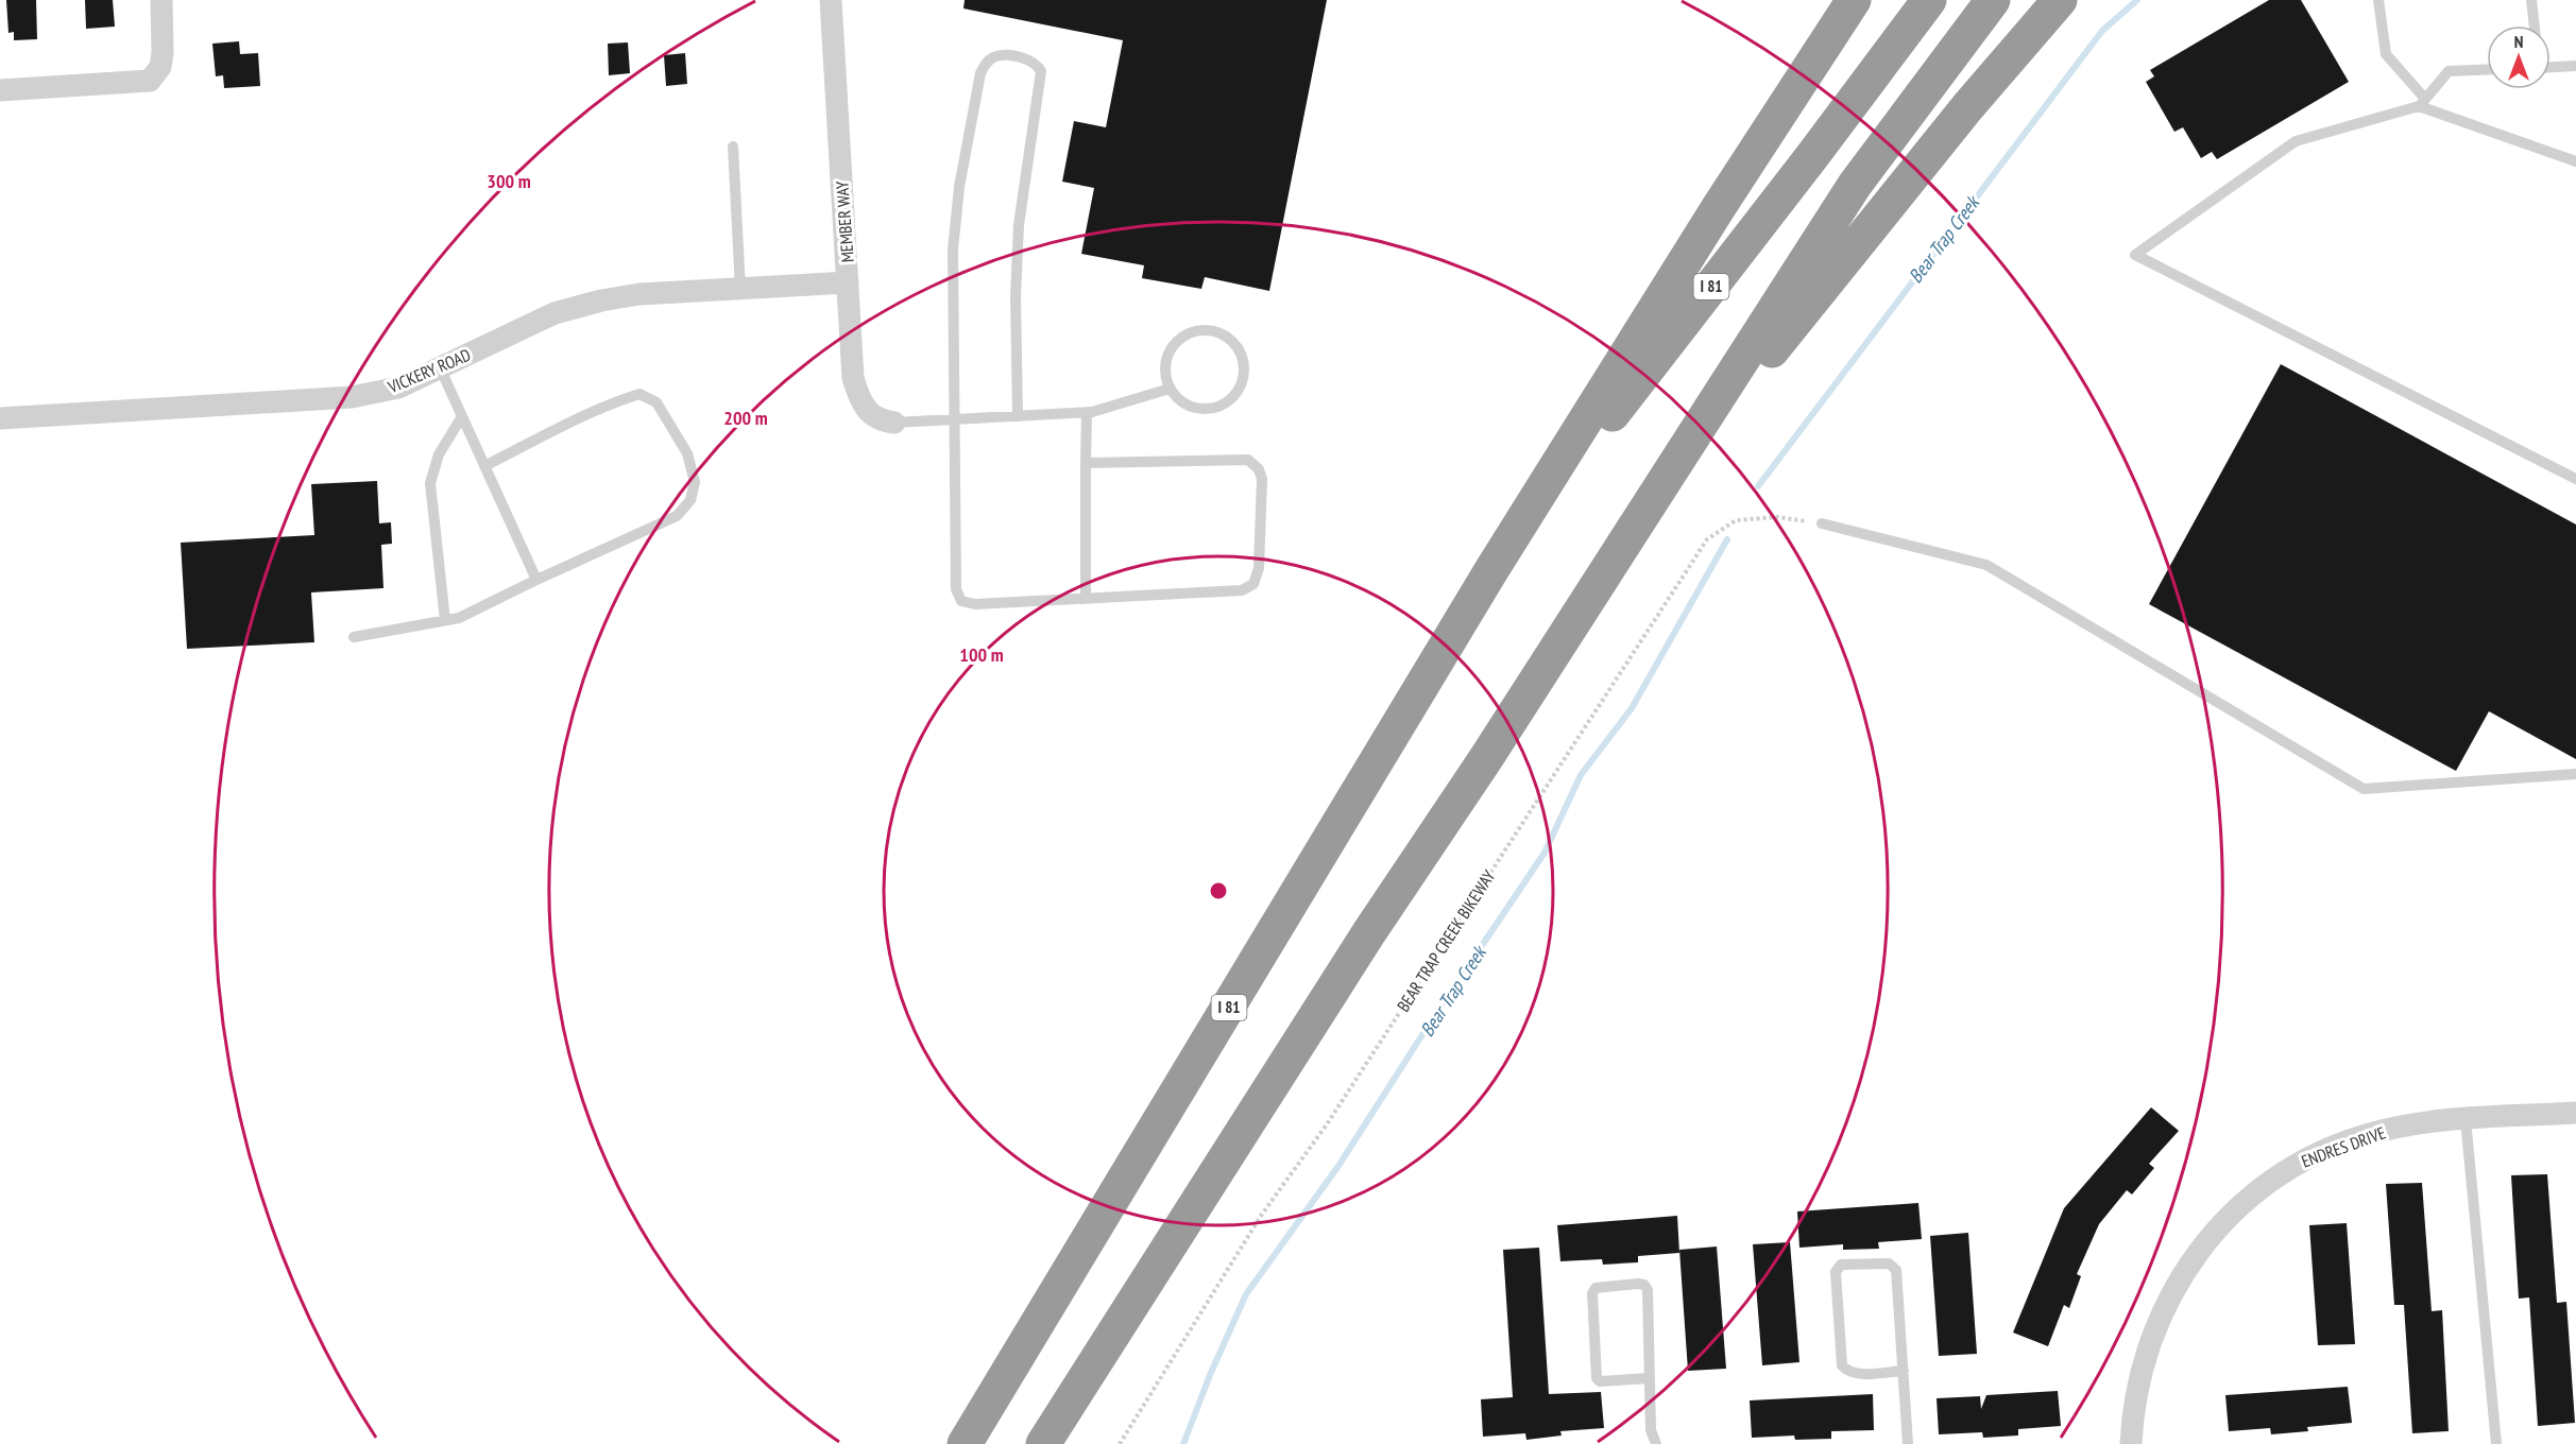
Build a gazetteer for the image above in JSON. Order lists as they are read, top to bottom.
{
  "streets": {
    "highway": ["I 81"],
    "street": ["MEMBER WAY", "VICKERY ROAD", "ENDRES DRIVE"],
    "path": ["BEAR TRAP CREEK BIKEWAY"]
  },
  "crossings": [
    ["MEMBER WAY", "VICKERY ROAD"]
  ],
  "water": ["Bear Trap Creek"],
  "north": "top",
  "rings": ["300 m", "200 m", "100 m"]
}
